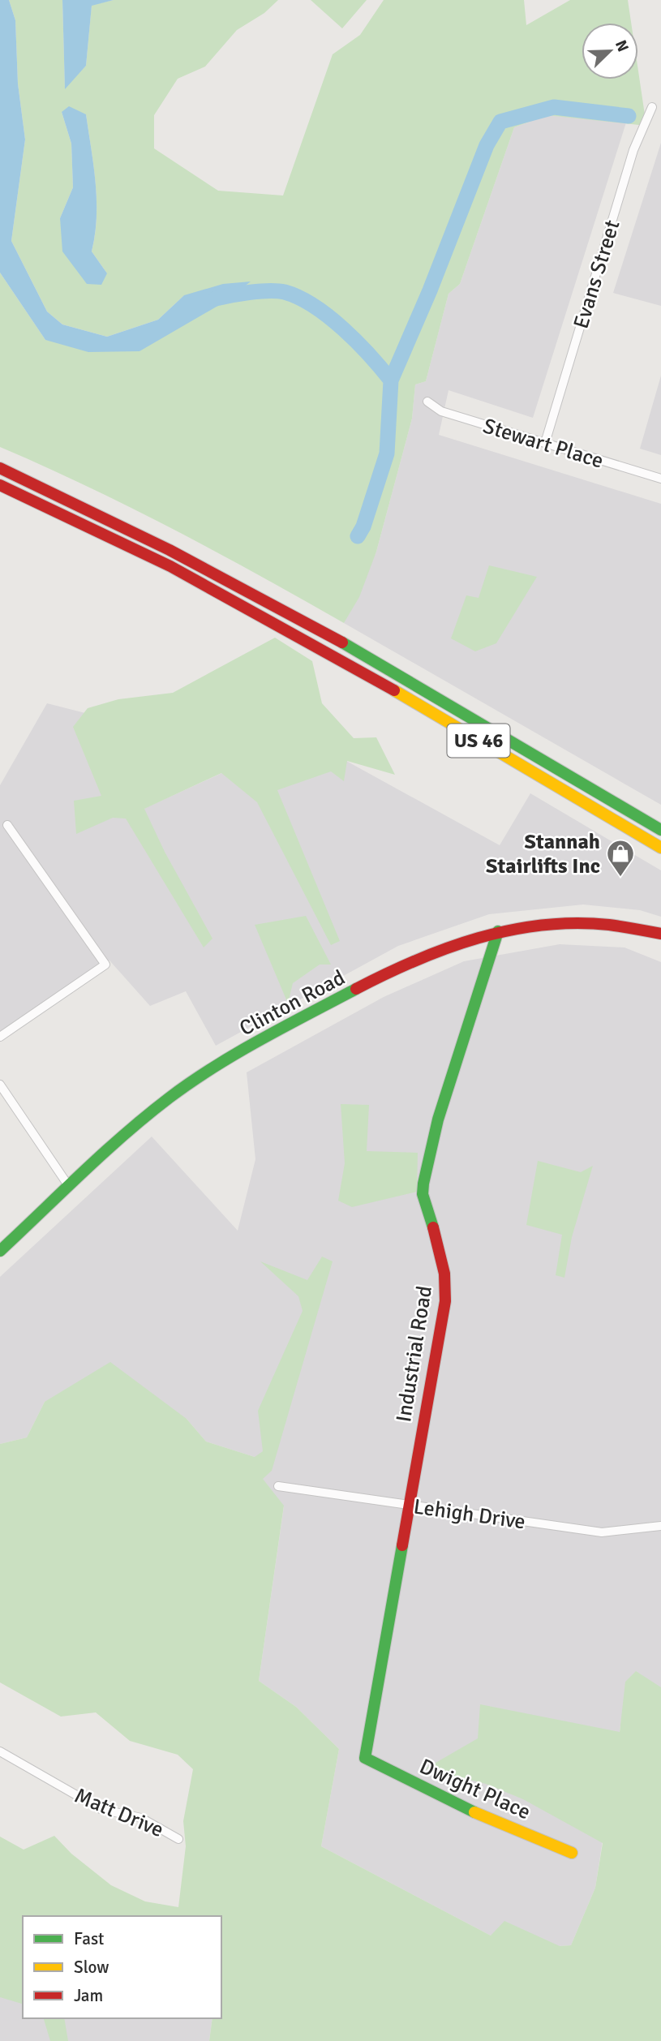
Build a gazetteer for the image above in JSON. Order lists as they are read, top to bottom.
{
  "streets": {
    "main road": [
      "US 46",
      "Clinton Road",
      "Industrial Road",
      "Dwight Place"
    ],
    "street": [
      "Evans Street",
      "Stewart Place",
      "Lehigh Drive",
      "Matt Drive"
    ]
  },
  "crossings": [
    ["Evans Street", "Stewart Place"],
    ["Clinton Road", "Industrial Road"],
    ["Industrial Road", "Lehigh Drive"],
    ["Industrial Road", "Dwight Place"]
  ],
  "places": {
    "shop": ["Stannah Stairlifts Inc"]
  },
  "legend": ["Fast", "Slow", "Jam"],
  "north": "top right"
}
